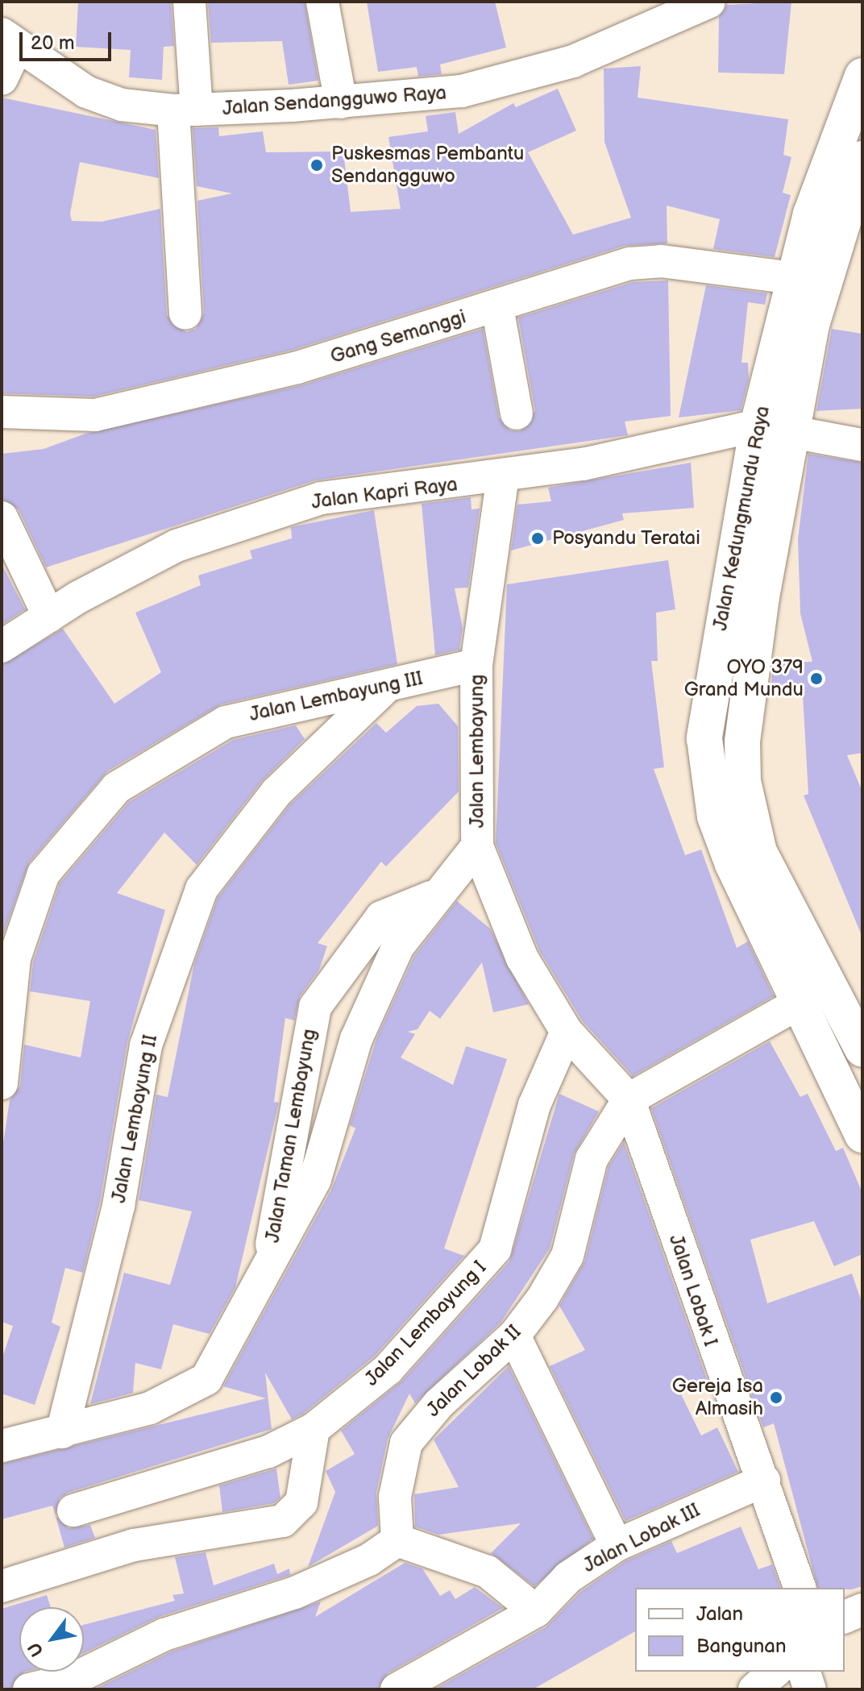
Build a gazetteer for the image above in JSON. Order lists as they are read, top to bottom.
{
  "streets": {
    "main road": ["Jalan Kedungmundu Raya"],
    "street": [
      "Jalan Sendangguwo Raya",
      "Gang Semanggi",
      "Jalan Kapri Raya",
      "Jalan Lembayung III",
      "Jalan Lembayung",
      "Jalan Lembayung II",
      "Jalan Taman Lembayung",
      "Jalan Lobak I",
      "Jalan Lembayung I",
      "Jalan Lobak II",
      "Jalan Lobak III"
    ]
  },
  "crossings": [
    ["Gang Semanggi", "Jalan Kedungmundu Raya"],
    ["Jalan Kapri Raya", "Jalan Kedungmundu Raya"],
    ["Jalan Kapri Raya", "Jalan Lembayung"],
    ["Jalan Kedungmundu Raya", "Jalan Lobak II"],
    ["Jalan Lembayung III", "Jalan Lembayung"],
    ["Jalan Lembayung III", "Jalan Lembayung II"],
    ["Jalan Lembayung", "Jalan Taman Lembayung"],
    ["Jalan Lembayung", "Jalan Lobak I"],
    ["Jalan Lembayung", "Jalan Lembayung I"],
    ["Jalan Lembayung", "Jalan Lobak II"],
    ["Jalan Lembayung II", "Jalan Taman Lembayung"],
    ["Jalan Lobak I", "Jalan Lobak II"],
    ["Jalan Lobak I", "Jalan Lobak III"]
  ],
  "places": [
    "Puskesmas Pembantu Sendangguwo",
    "Posyandu Teratai",
    "OYO 379 Grand Mundu",
    "Gereja Isa Almasih"
  ],
  "legend": ["Jalan", "Bangunan"],
  "scale_bar": "20 m",
  "north": "bottom left"
}
